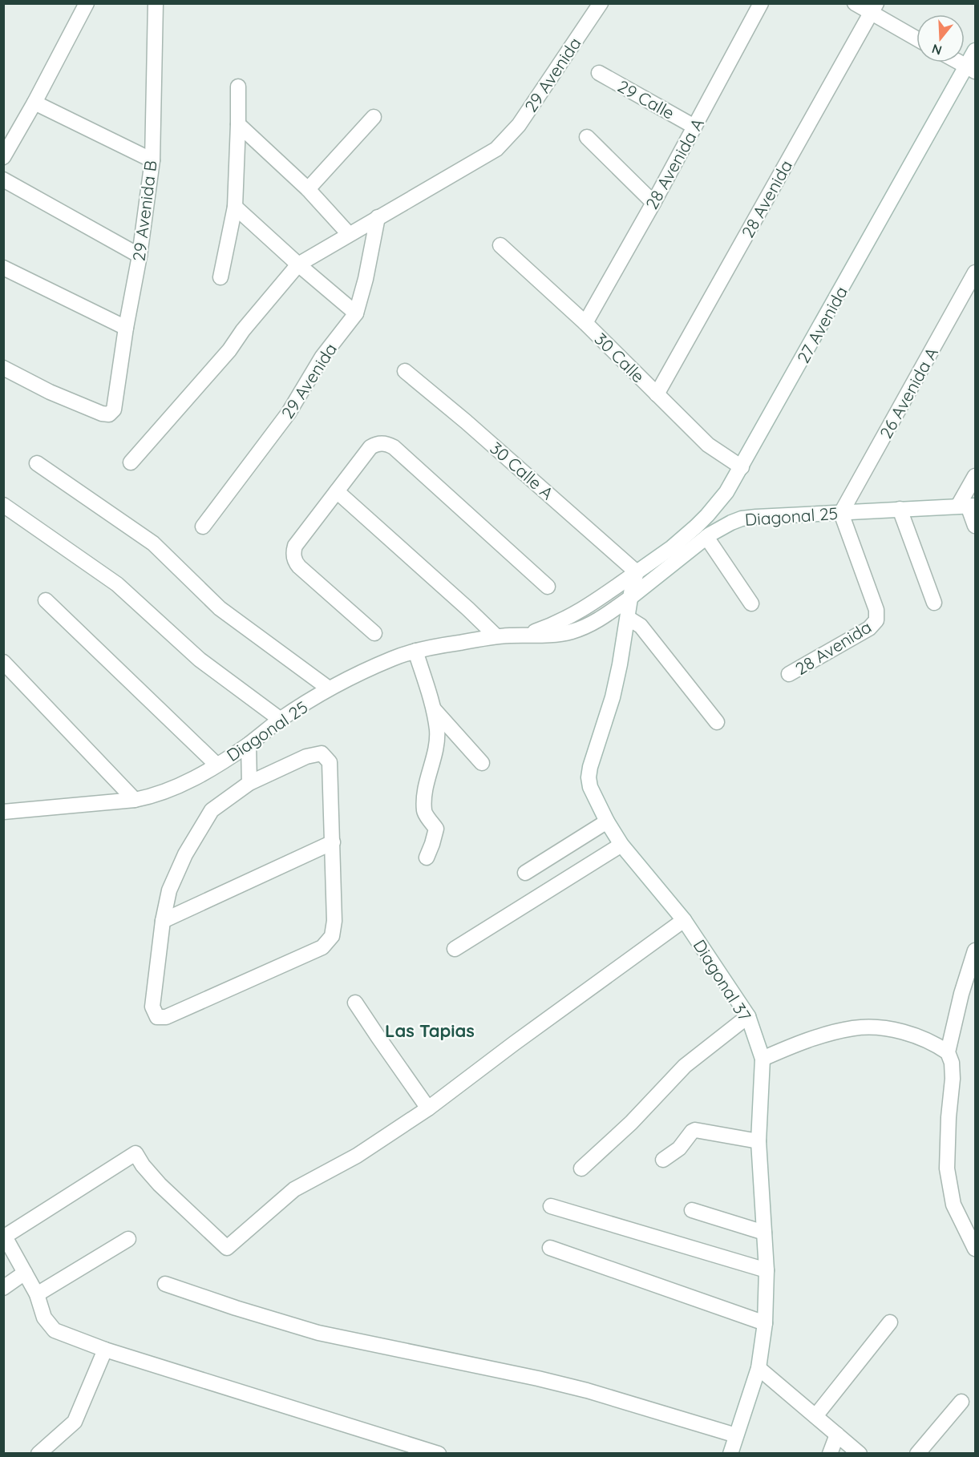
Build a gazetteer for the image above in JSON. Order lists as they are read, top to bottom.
{
  "streets": {
    "street": [
      "29 Avenida",
      "29 Calle",
      "28 Avenida A",
      "28 Avenida",
      "29 Avenida B",
      "27 Avenida",
      "30 Calle",
      "26 Avenida A",
      "30 Calle A",
      "Diagonal 25",
      "Diagonal 37"
    ]
  },
  "crossings": [
    ["29 Calle", "28 Avenida A"],
    ["28 Avenida A", "30 Calle"],
    ["28 Avenida", "30 Calle"],
    ["28 Avenida", "26 Avenida A"],
    ["28 Avenida", "Diagonal 25"],
    ["27 Avenida", "30 Calle"],
    ["27 Avenida", "30 Calle A"],
    ["27 Avenida", "Diagonal 25"],
    ["27 Avenida", "Diagonal 37"],
    ["26 Avenida A", "Diagonal 25"],
    ["30 Calle A", "Diagonal 25"],
    ["30 Calle A", "Diagonal 37"],
    ["Diagonal 25", "Diagonal 37"]
  ],
  "districts": ["Las Tapias"],
  "north": "bottom"
}
